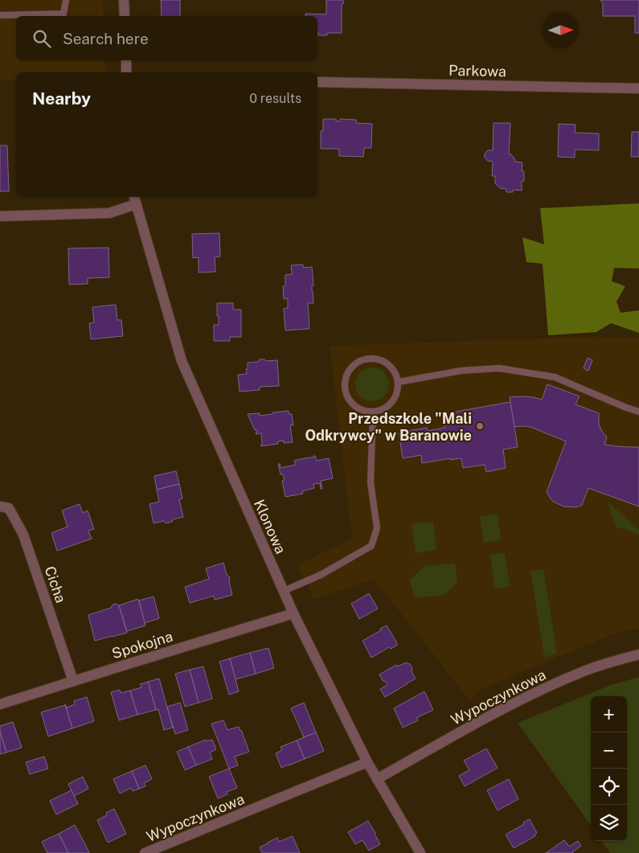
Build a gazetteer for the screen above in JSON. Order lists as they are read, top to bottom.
{
  "streets": {
    "street": [
      "Parkowa",
      "Klonowa",
      "Cicha",
      "Spokojna",
      "Wypoczynkowa"
    ]
  },
  "crossings": [
    ["Klonowa", "Spokojna"],
    ["Klonowa", "Wypoczynkowa"],
    ["Cicha", "Spokojna"]
  ],
  "places": ["Przedszkole \"Mali Odkrywcy\" w Baranowie"],
  "north": "right",
  "page": {
    "search": "Search here",
    "heading": ["Nearby", "0 results"],
    "map_buttons": ["+", "−"]
  }
}
